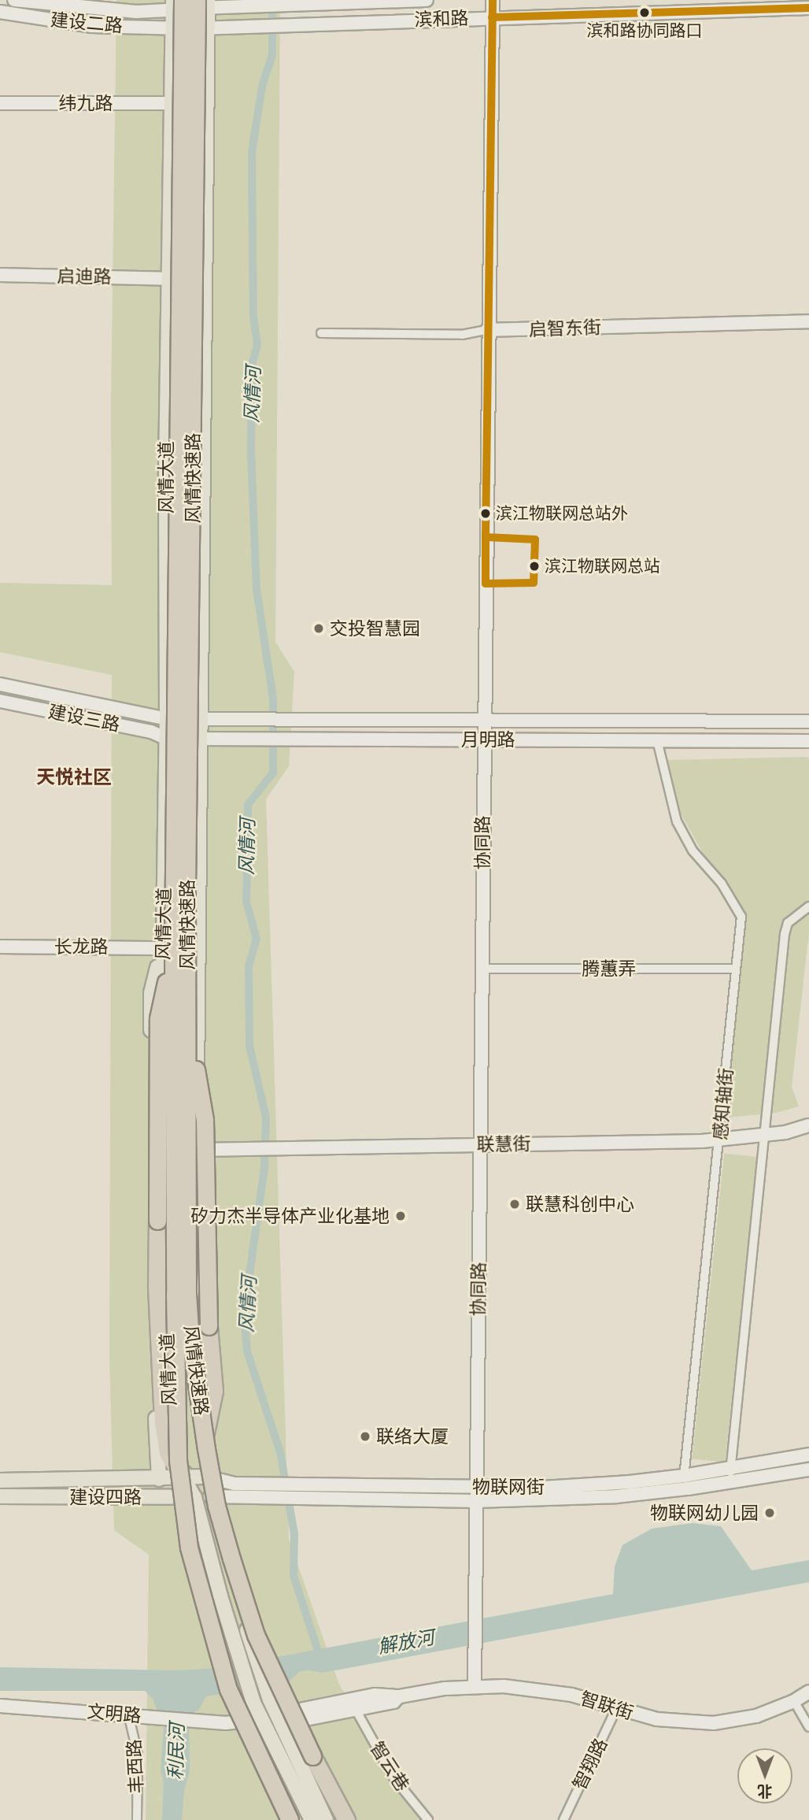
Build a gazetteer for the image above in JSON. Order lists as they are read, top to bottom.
{
  "streets": {
    "highway": ["风情快速路"],
    "main road": ["风情大道", "建设四路"],
    "street": [
      "滨和路",
      "建设二路",
      "纬九路",
      "启迪路",
      "启智东街",
      "建设三路",
      "月明路",
      "协同路",
      "长龙路",
      "腾蕙弄",
      "感知轴街",
      "联慧街",
      "物联网街",
      "智联街",
      "文明路",
      "智翔路",
      "丰西路",
      "智云巷"
    ]
  },
  "crossings": [
    ["滨和路", "建设二路"],
    ["滨和路", "风情大道"],
    ["滨和路", "风情快速路"],
    ["滨和路", "协同路"],
    ["建设二路", "风情大道"],
    ["建设二路", "风情快速路"],
    ["纬九路", "风情大道"],
    ["启迪路", "风情大道"],
    ["启智东街", "协同路"],
    ["风情大道", "风情快速路"],
    ["风情大道", "建设三路"],
    ["风情大道", "月明路"],
    ["风情大道", "长龙路"],
    ["风情大道", "联慧街"],
    ["风情大道", "物联网街"],
    ["风情大道", "建设四路"],
    ["风情大道", "智联街"],
    ["风情大道", "文明路"],
    ["风情快速路", "长龙路"],
    ["建设三路", "月明路"],
    ["月明路", "协同路"],
    ["月明路", "感知轴街"],
    ["协同路", "腾蕙弄"],
    ["协同路", "联慧街"],
    ["协同路", "物联网街"],
    ["协同路", "智联街"],
    ["腾蕙弄", "感知轴街"],
    ["感知轴街", "联慧街"],
    ["感知轴街", "物联网街"],
    ["物联网街", "建设四路"],
    ["智联街", "智翔路"],
    ["智联街", "智云巷"],
    ["文明路", "丰西路"]
  ],
  "districts": ["天悦社区"],
  "water": ["风情河", "解放河", "利民河"],
  "places": [
    "滨和路协同路口",
    "滨江物联网总站外",
    "滨江物联网总站",
    "交投智慧园",
    "联慧科创中心",
    "矽力杰半导体产业化基地",
    "联络大厦",
    "物联网幼儿园"
  ],
  "north": "bottom"
}
